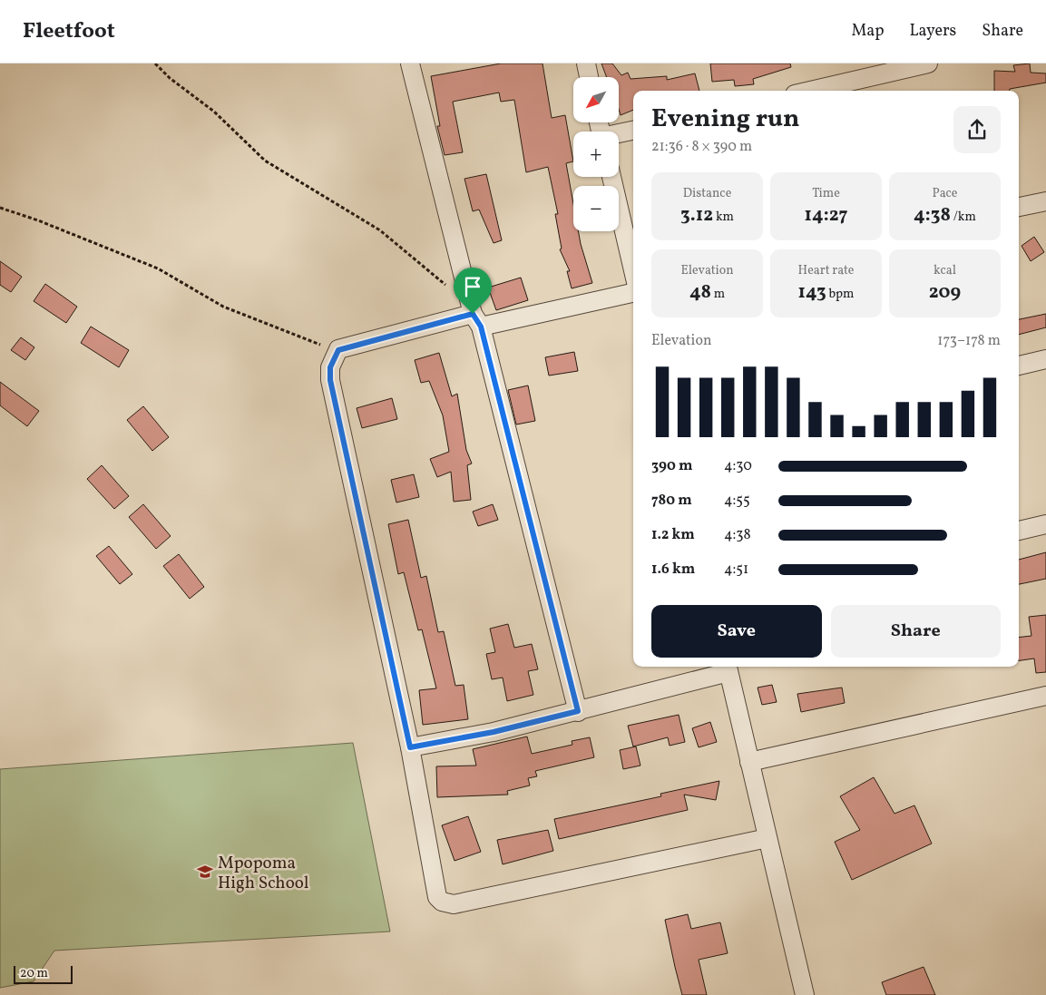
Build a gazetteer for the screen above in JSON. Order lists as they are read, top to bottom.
{
  "places": {
    "school or university": ["Mpopoma High School"]
  },
  "scale_bar": "20 m",
  "north": "bottom left",
  "page": {
    "header": "Fleetfoot",
    "nav": ["Map", "Layers", "Share"],
    "map_buttons": ["+", "−"],
    "heading": ["Evening run", "21:36 · 8 × 390 m"],
    "stats": [
      ["Distance", "3.12 km"],
      ["Time", "14:27"],
      ["Pace", "4:38 /km"],
      ["Elevation", "48 m"],
      ["Heart rate", "143 bpm"],
      ["kcal", "209"]
    ],
    "chart": ["Elevation", "173–178 m"],
    "list": [
      {
        "name": "390 m",
        "note": "4:30"
      },
      {
        "name": "780 m",
        "note": "4:55"
      },
      {
        "name": "1.2 km",
        "note": "4:38"
      },
      {
        "name": "1.6 km",
        "note": "4:51"
      }
    ],
    "buttons": ["Save", "Share"],
    "scale": "20 m"
  }
}
